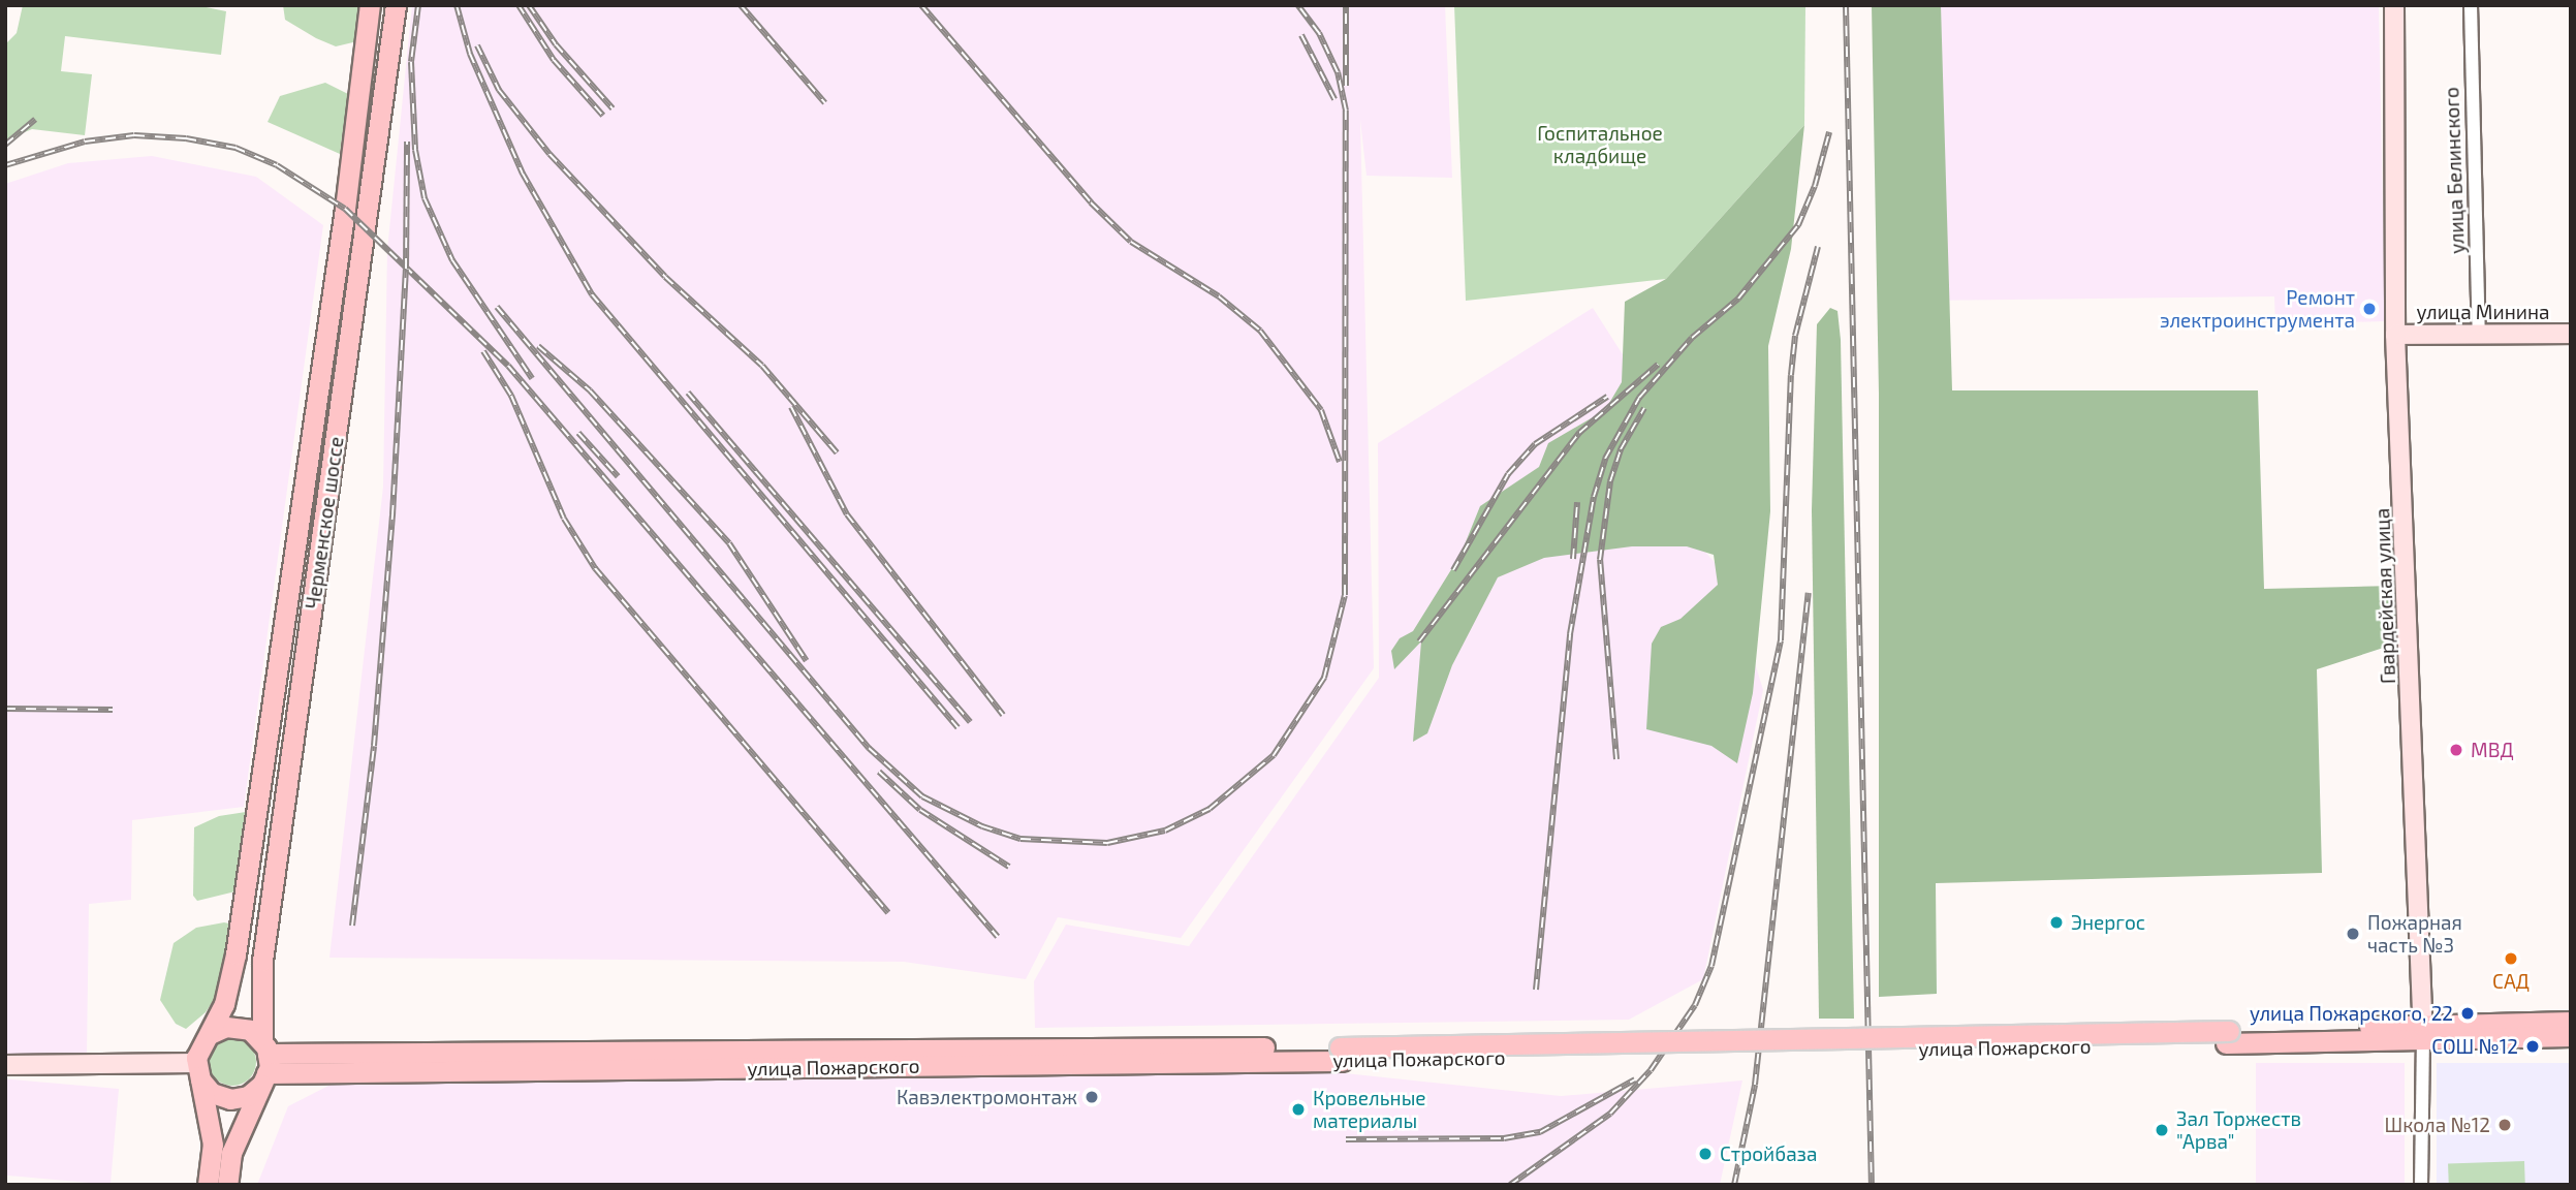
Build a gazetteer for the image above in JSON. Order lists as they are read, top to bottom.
{
  "streets": {
    "main road": ["Черменское шоссе", "улица Пожарского"],
    "street": ["улица Белинского", "улица Минина", "Гвардейская улица"]
  },
  "crossings": [
    ["улица Белинского", "улица Минина"],
    ["улица Минина", "Гвардейская улица"],
    ["Черменское шоссе", "улица Пожарского"],
    ["Гвардейская улица", "улица Пожарского"]
  ],
  "parks": ["Госпитальное кладбище"],
  "places": [
    "Ремонт электроинструмента",
    "МВД",
    "Энергос",
    "Пожарная часть №3",
    "САД",
    "улица Пожарского, 22",
    "СОШ №12",
    "Кавэлектромонтаж",
    "Кровельные материалы",
    "Школа №12",
    "Зал Торжеств \"Арва\"",
    "Стройбаза"
  ]
}
